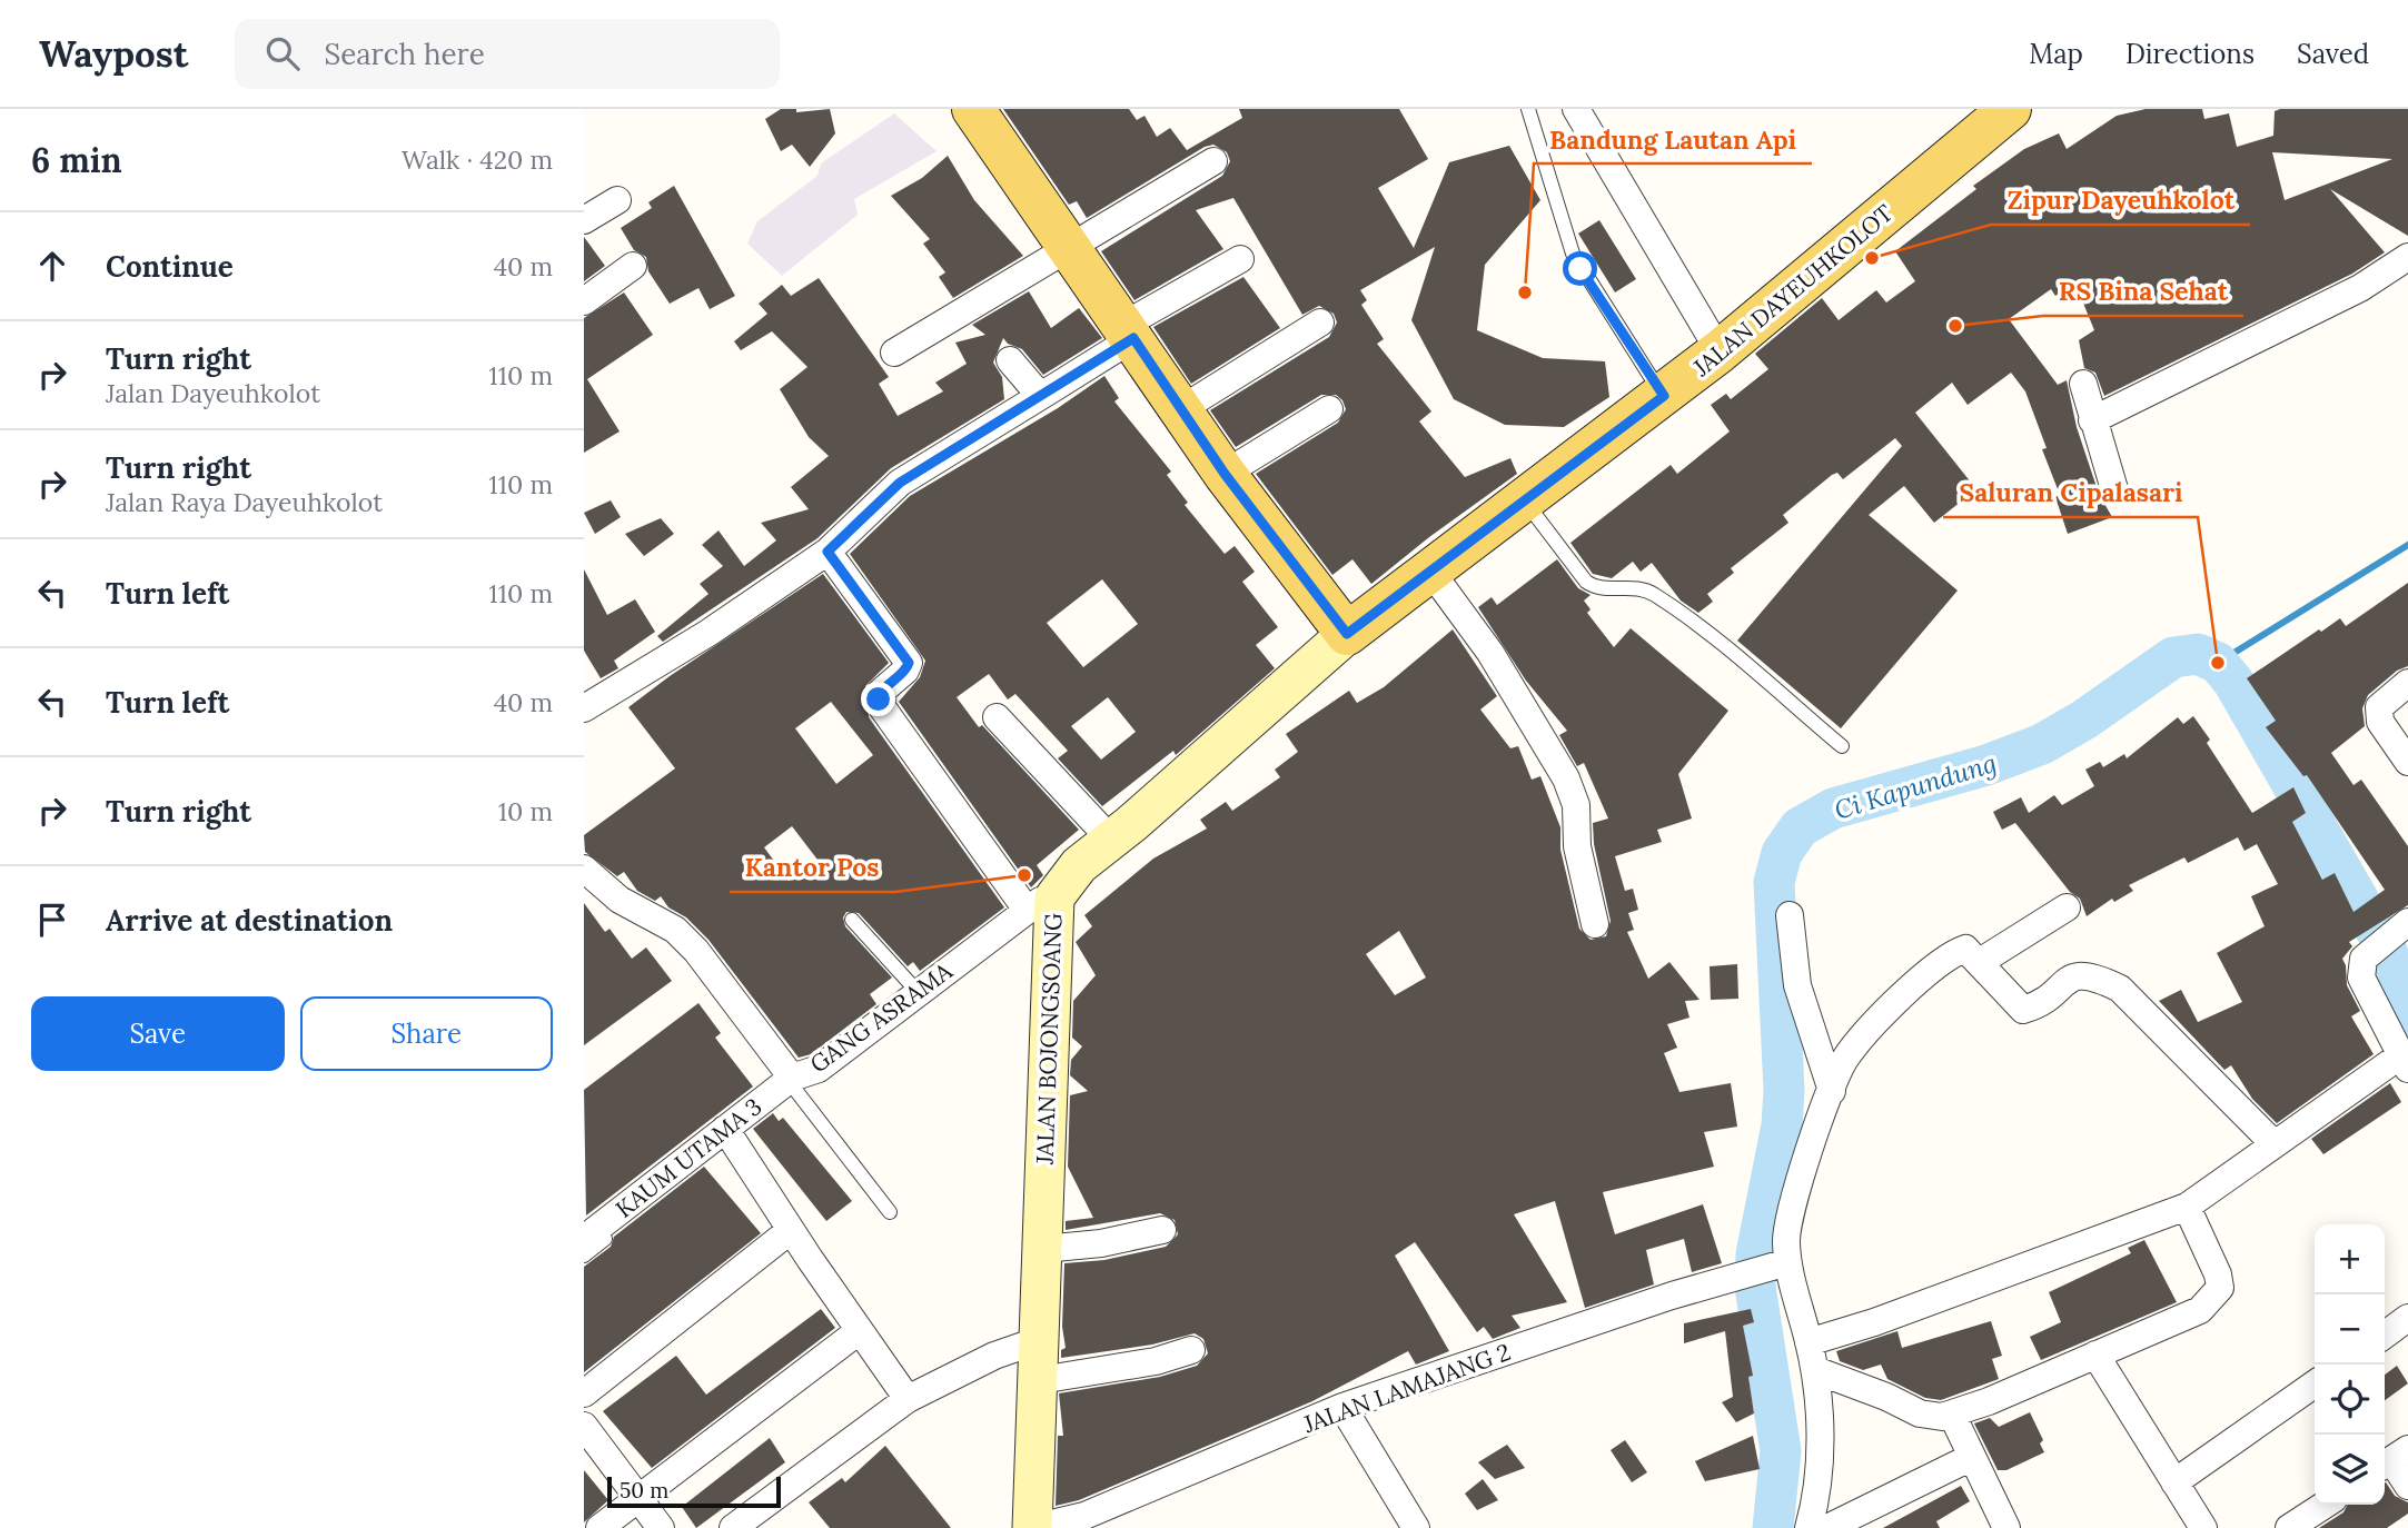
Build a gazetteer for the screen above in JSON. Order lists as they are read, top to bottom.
{
  "streets": {
    "main road": ["JALAN DAYEUHKOLOT", "JALAN BOJONGSOANG"],
    "street": ["GANG ASRAMA", "KAUM UTAMA 3", "JALAN LAMAJANG 2"]
  },
  "crossings": [
    ["JALAN DAYEUHKOLOT", "JALAN BOJONGSOANG"],
    ["GANG ASRAMA", "JALAN BOJONGSOANG"],
    ["GANG ASRAMA", "KAUM UTAMA 3"],
    ["JALAN BOJONGSOANG", "JALAN LAMAJANG 2"]
  ],
  "water": ["Ci Kapundung"],
  "places": [
    "Zipur Dayeuhkolot",
    "Bandung Lautan Api",
    "RS Bina Sehat",
    "Saluran Cipalasari",
    "Kantor Pos"
  ],
  "scale_bar": "50 m",
  "page": {
    "header": "Waypost",
    "search": "Search here",
    "nav": ["Map", "Directions", "Saved"],
    "heading": ["6 min", "Walk · 420 m"],
    "list": [
      ["Continue", "40 m"],
      ["Turn right", "Jalan Dayeuhkolot", "110 m"],
      ["Turn right", "Jalan Raya Dayeuhkolot", "110 m"],
      ["Turn left", "110 m"],
      ["Turn left", "40 m"],
      ["Turn right", "10 m"],
      "Arrive at destination"
    ],
    "buttons": ["Save", "Share"],
    "map_buttons": ["+", "−"],
    "scale": "50 m"
  }
}
